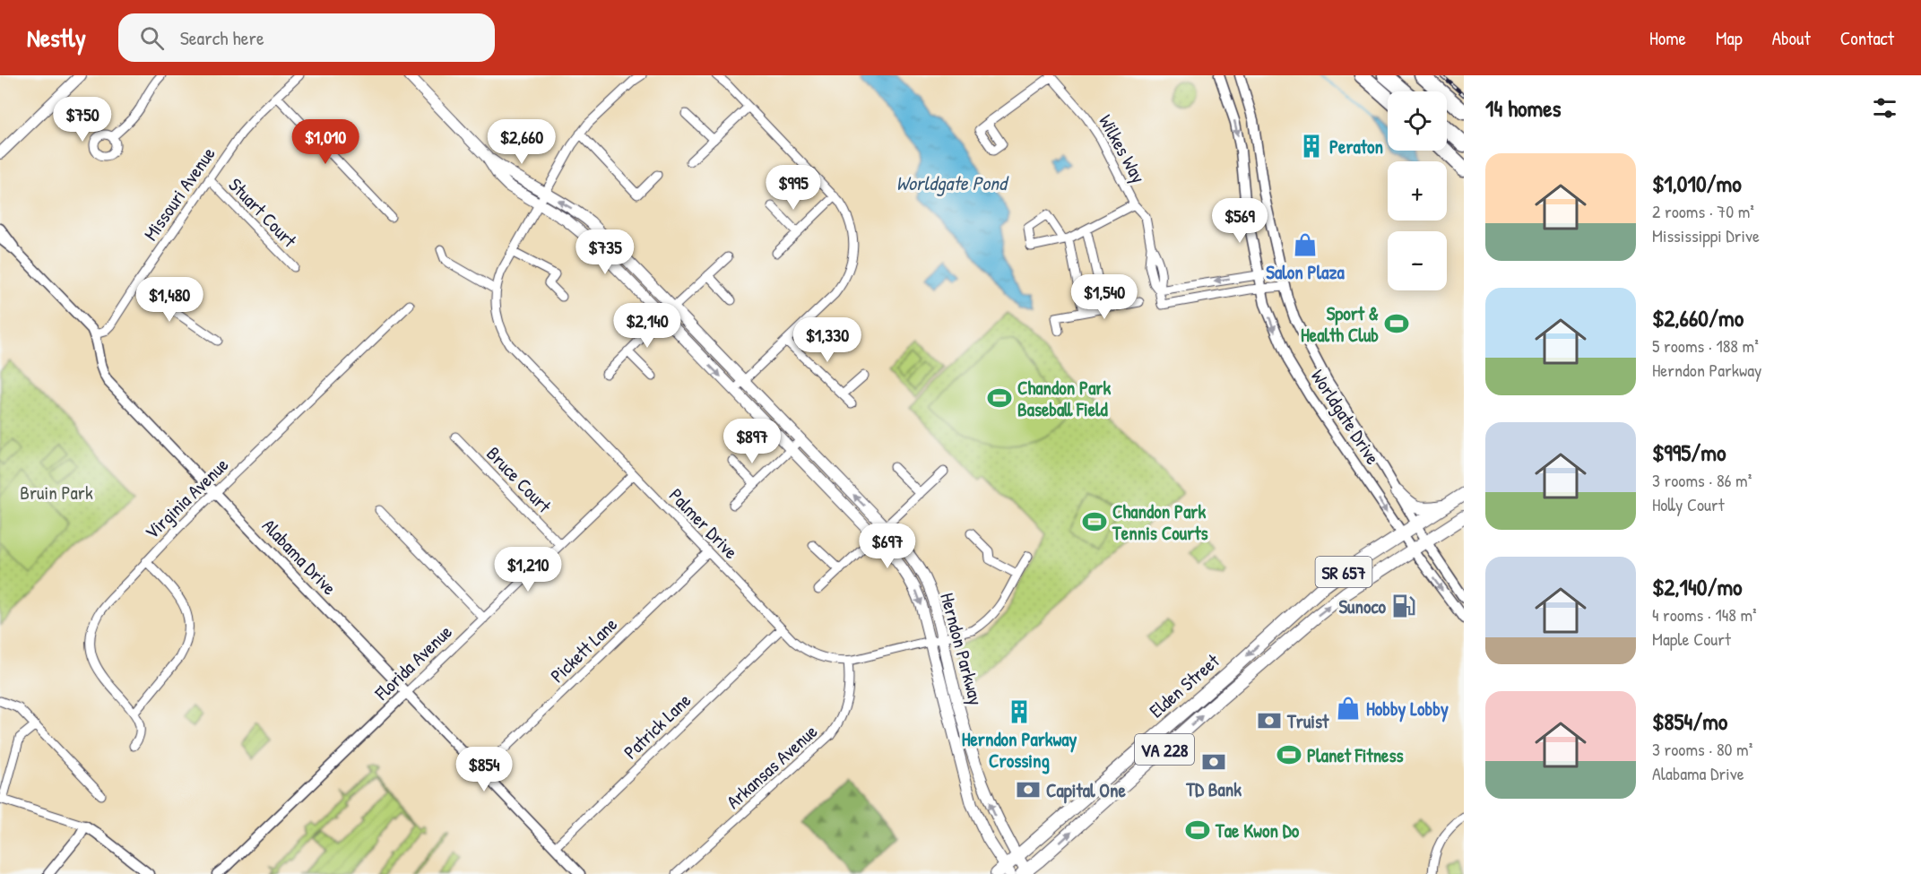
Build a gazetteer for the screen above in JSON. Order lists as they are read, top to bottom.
{
  "streets": {
    "main road": [
      "SR 657",
      "Herndon Parkway",
      "Elden Street",
      "VA 228"
    ],
    "street": [
      "Wilkes Way",
      "Missouri Avenue",
      "Stuart Court",
      "Worldgate Drive",
      "Bruce Court",
      "Virginia Avenue",
      "Palmer Drive",
      "Alabama Drive",
      "Pickett Lane",
      "Florida Avenue",
      "Patrick Lane",
      "Arkansas Avenue"
    ]
  },
  "crossings": [
    ["Wilkes Way", "Worldgate Drive"],
    ["Missouri Avenue", "Stuart Court"],
    ["Missouri Avenue", "Alabama Drive"],
    ["Worldgate Drive", "SR 657"],
    ["Worldgate Drive", "Elden Street"],
    ["Bruce Court", "Florida Avenue"],
    ["Virginia Avenue", "Alabama Drive"],
    ["Palmer Drive", "Herndon Parkway"],
    ["Palmer Drive", "Pickett Lane"],
    ["Palmer Drive", "Florida Avenue"],
    ["Palmer Drive", "Patrick Lane"],
    ["Palmer Drive", "Arkansas Avenue"],
    ["Alabama Drive", "Pickett Lane"],
    ["Alabama Drive", "Florida Avenue"],
    ["Alabama Drive", "Patrick Lane"],
    ["SR 657", "Elden Street"],
    ["Herndon Parkway", "Elden Street"]
  ],
  "water": ["Worldgate Pond"],
  "parks": ["Bruin Park"],
  "places": {
    "building": ["Peraton", "Herndon Parkway Crossing"],
    "shop": ["Salon Plaza", "Hobby Lobby"],
    "sports": [
      "Sport & Health Club",
      "Chandon Park Baseball Field",
      "Chandon Park Tennis Courts",
      "Planet Fitness",
      "Tae Kwon Do"
    ],
    "fuel station": ["Sunoco"],
    "bank": ["Truist", "TD Bank", "Capital One"]
  },
  "page": {
    "header": "Nestly",
    "search": "Search here",
    "nav": [
      "Home",
      "Map",
      "About",
      "Contact"
    ],
    "heading": "14 homes",
    "map_buttons": ["+", "−"],
    "price": [
      "$750",
      "$1,010",
      "$2,660",
      "$995",
      "$569",
      "$735",
      "$1,540",
      "$1,480",
      "$2,140",
      "$1,330",
      "$897",
      "$697",
      "$1,210",
      "$854"
    ],
    "list": [
      {
        "name": "$1,010/mo",
        "note": "2 rooms · 70 m² · Mississippi Drive"
      },
      {
        "name": "$2,660/mo",
        "note": "5 rooms · 188 m² · Herndon Parkway"
      },
      {
        "name": "$995/mo",
        "note": "3 rooms · 86 m² · Holly Court"
      },
      {
        "name": "$2,140/mo",
        "note": "4 rooms · 148 m² · Maple Court"
      },
      {
        "name": "$854/mo",
        "note": "3 rooms · 80 m² · Alabama Drive"
      }
    ]
  }
}
